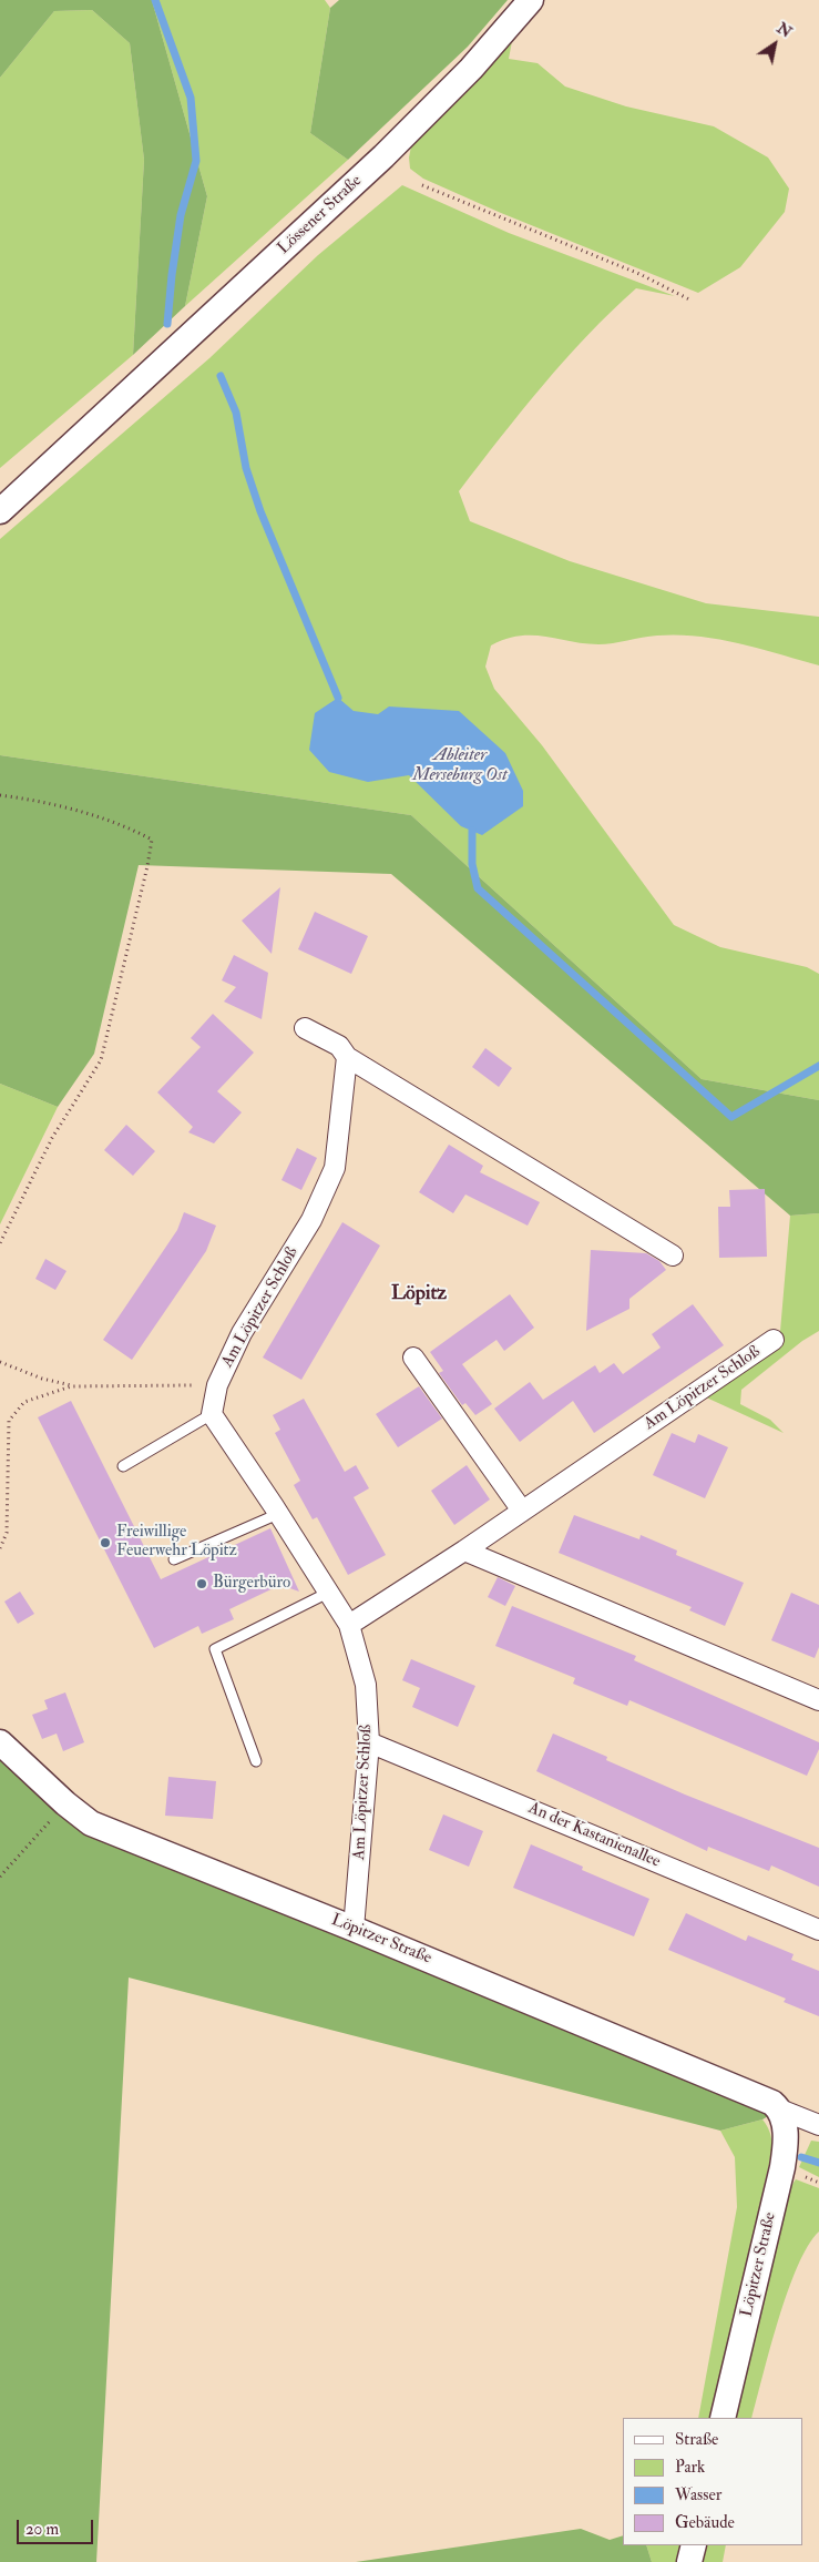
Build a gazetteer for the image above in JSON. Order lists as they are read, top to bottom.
{
  "streets": {
    "street": [
      "Lössener Straße",
      "Am Löpitzer Schloß",
      "An der Kastanienallee",
      "Löpitzer Straße"
    ]
  },
  "crossings": [
    ["Am Löpitzer Schloß", "An der Kastanienallee"],
    ["Am Löpitzer Schloß", "Löpitzer Straße"]
  ],
  "districts": ["Löpitz"],
  "water": ["Ableiter Merseburg Ost"],
  "places": ["Freiwillige Feuerwehr Löpitz", "Bürgerbüro"],
  "legend": [
    "Straße",
    "Park",
    "Wasser",
    "Gebäude"
  ],
  "scale_bar": "20 m",
  "north": "top right"
}
